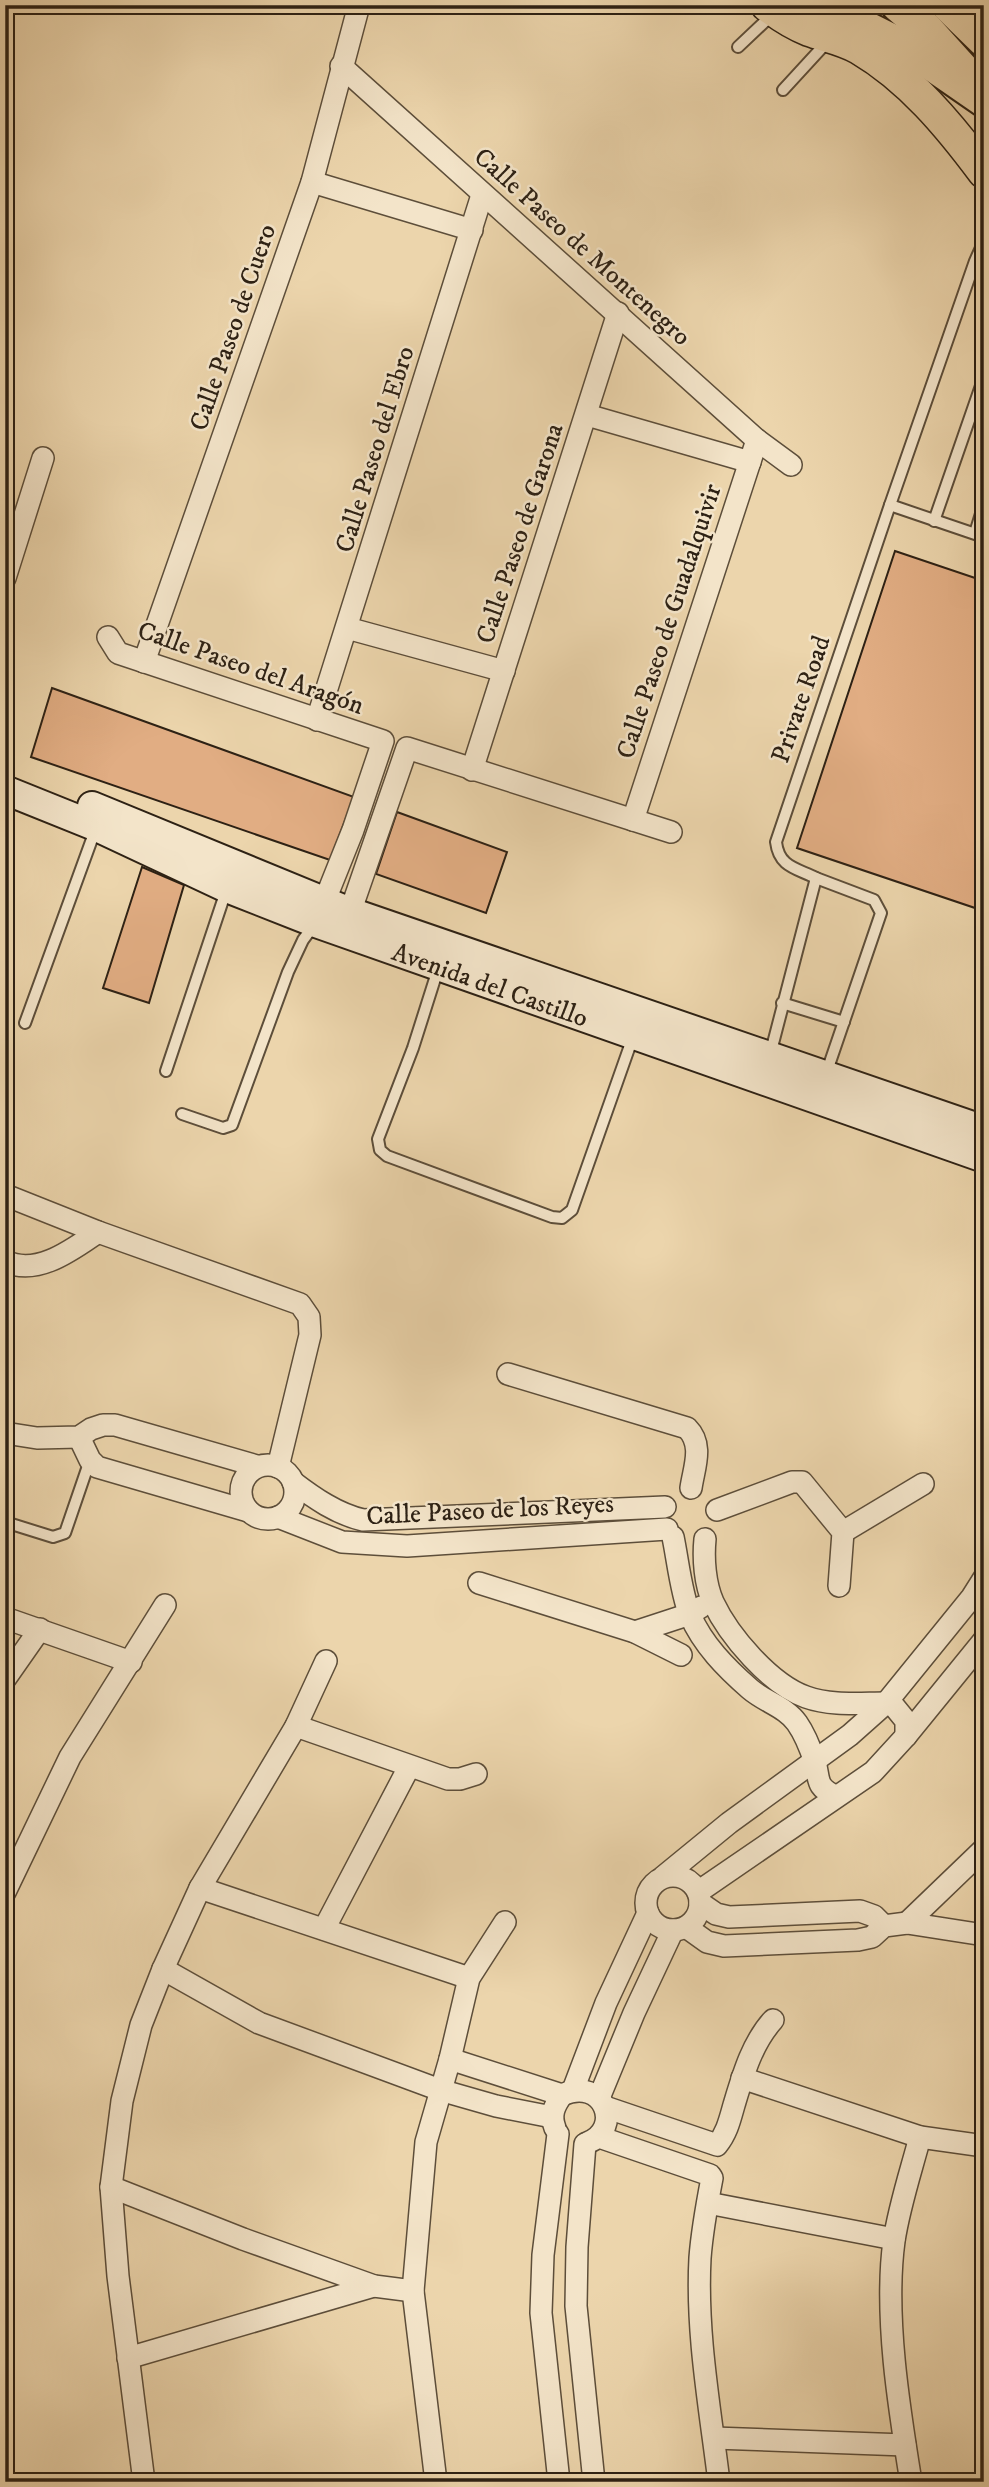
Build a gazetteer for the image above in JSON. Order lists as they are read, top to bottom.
{
  "streets": {
    "main road": ["Avenida del Castillo"],
    "street": [
      "Calle Paseo de Montenegro",
      "Calle Paseo de Cuero",
      "Calle Paseo del Ebro",
      "Calle Paseo de Garona",
      "Calle Paseo de Guadalquivir",
      "Calle Paseo del Aragón",
      "Calle Paseo de los Reyes"
    ],
    "lane": ["Private Road"]
  },
  "crossings": [
    ["Calle Paseo de Montenegro", "Calle Paseo de Cuero"],
    ["Calle Paseo de Montenegro", "Calle Paseo del Ebro"],
    ["Calle Paseo de Montenegro", "Calle Paseo de Garona"],
    ["Calle Paseo de Montenegro", "Calle Paseo de Guadalquivir"],
    ["Calle Paseo de Cuero", "Calle Paseo del Aragón"],
    ["Calle Paseo del Ebro", "Calle Paseo del Aragón"],
    ["Private Road", "Avenida del Castillo"]
  ]
}
